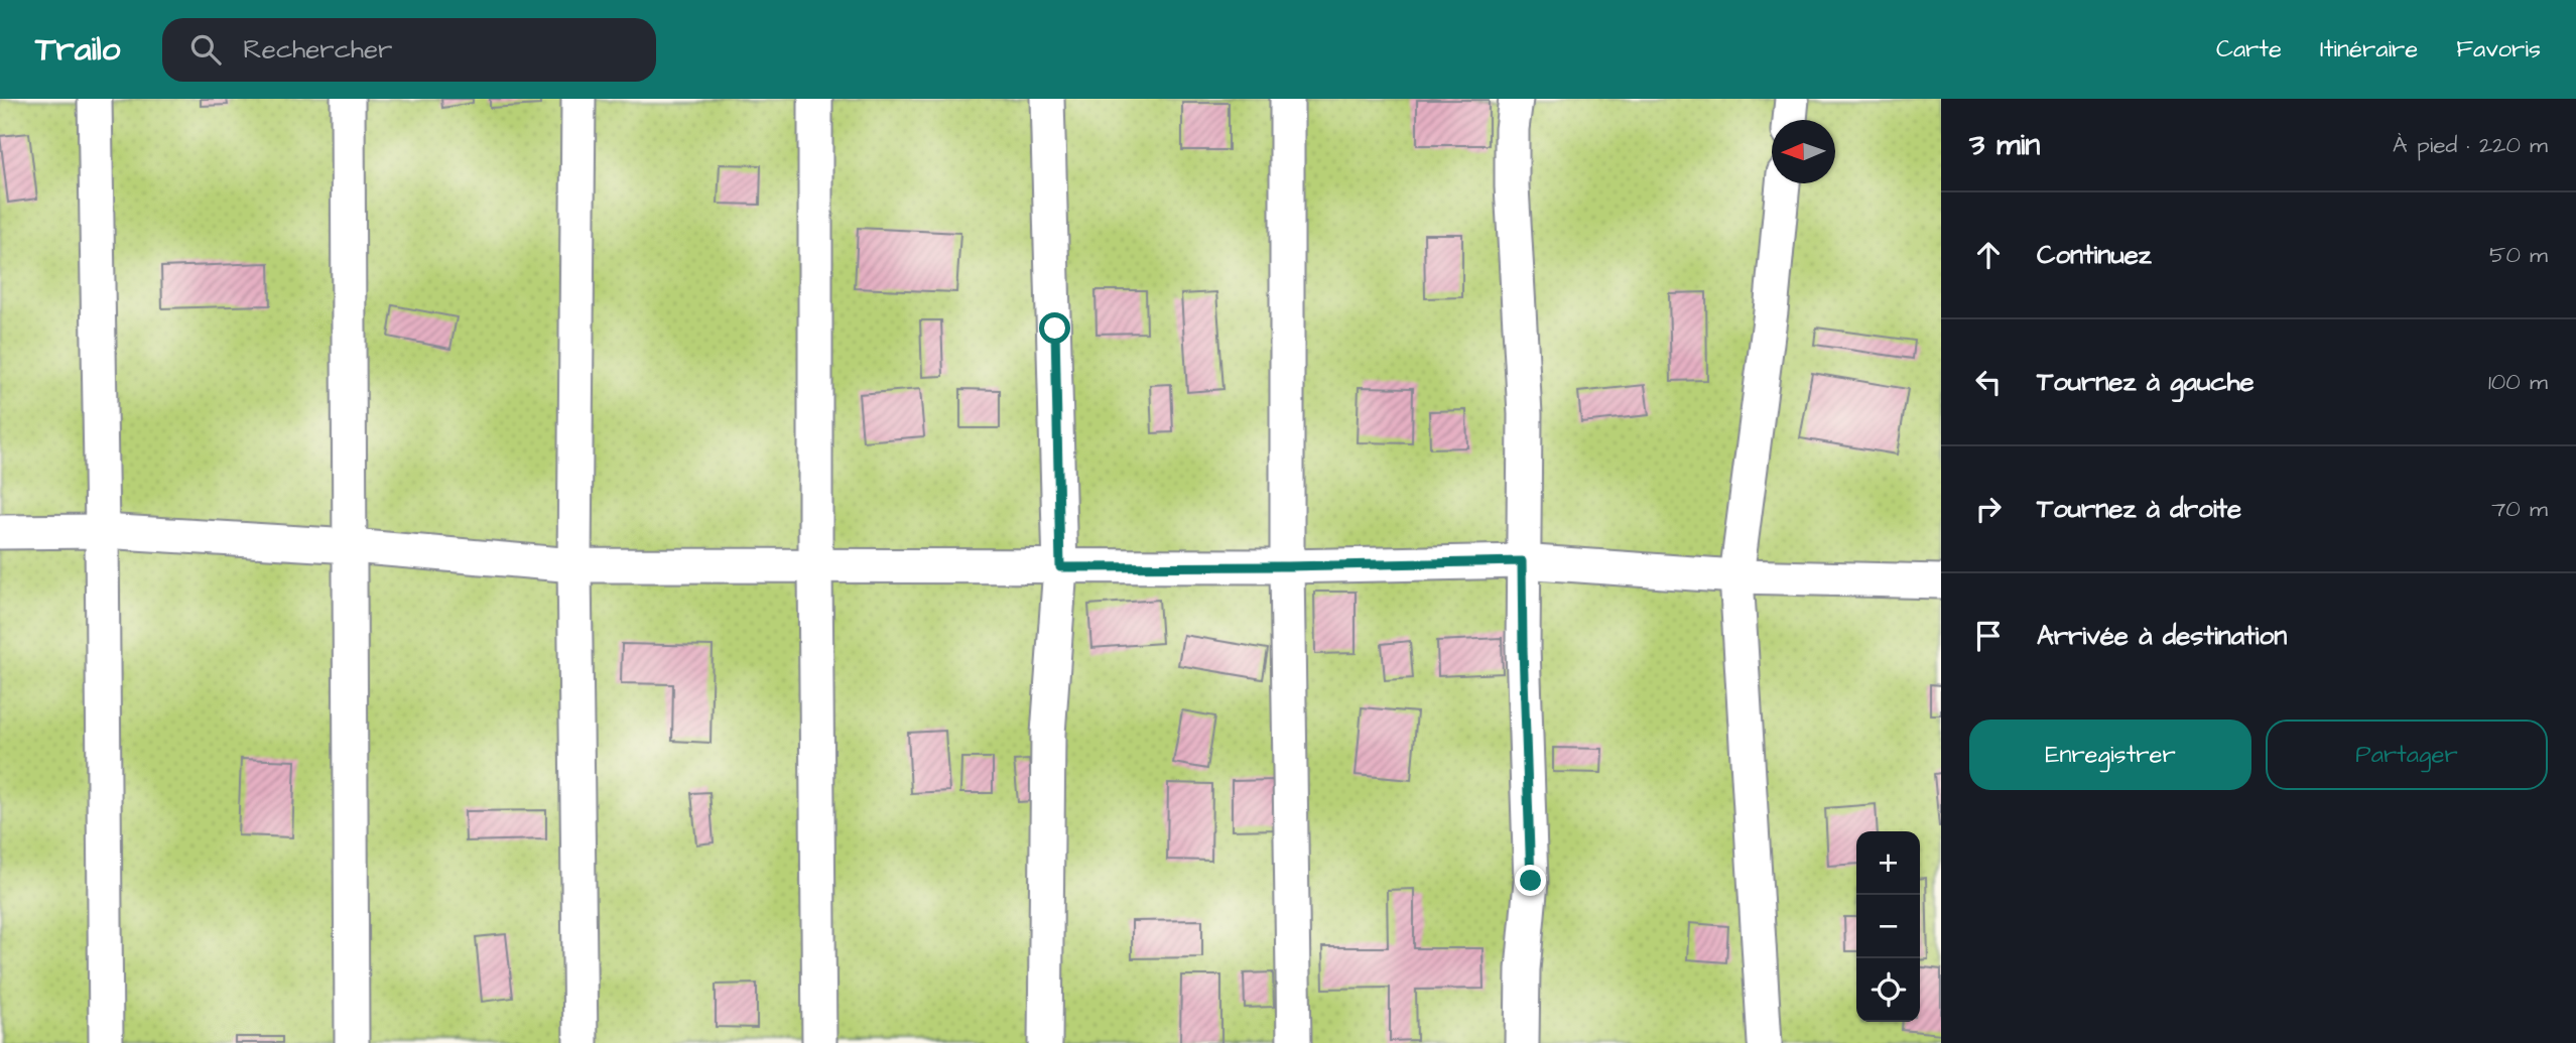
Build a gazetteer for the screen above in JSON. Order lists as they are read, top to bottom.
{
  "north": "left",
  "page": {
    "header": "Trailo",
    "search": "Rechercher",
    "nav": ["Carte", "Itinéraire", "Favoris"],
    "heading": ["3 min", "À pied · 220 m"],
    "list": [
      ["Continuez", "50 m"],
      ["Tournez à gauche", "100 m"],
      ["Tournez à droite", "70 m"],
      "Arrivée à destination"
    ],
    "buttons": ["Enregistrer", "Partager"],
    "map_buttons": ["+", "−"]
  }
}
